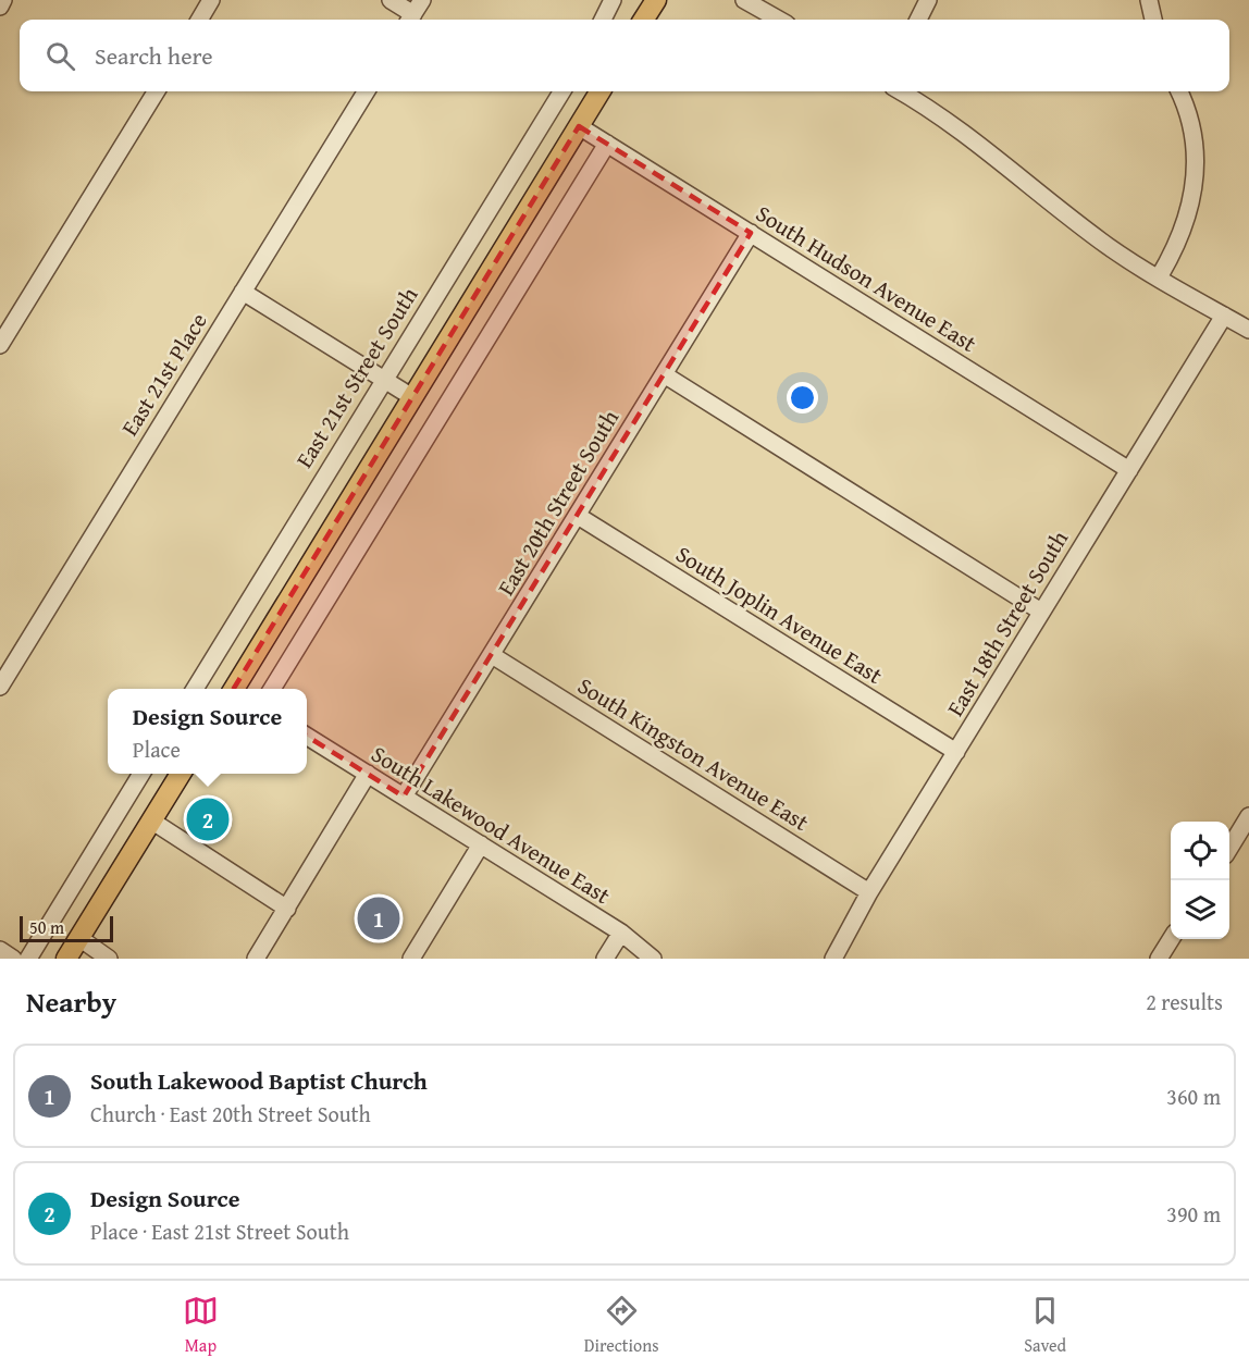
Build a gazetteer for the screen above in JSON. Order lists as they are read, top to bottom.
{
  "streets": {
    "street": [
      "South Hudson Avenue East",
      "East 21st Place",
      "East 21st Street South",
      "East 20th Street South",
      "South Joplin Avenue East",
      "East 18th Street South",
      "South Kingston Avenue East",
      "South Lakewood Avenue East"
    ]
  },
  "crossings": [
    ["South Hudson Avenue East", "East 20th Street South"],
    ["South Hudson Avenue East", "East 18th Street South"],
    ["East 20th Street South", "South Joplin Avenue East"],
    ["East 20th Street South", "South Kingston Avenue East"],
    ["East 20th Street South", "South Lakewood Avenue East"],
    ["South Joplin Avenue East", "East 18th Street South"],
    ["East 18th Street South", "South Kingston Avenue East"]
  ],
  "scale_bar": "50 m",
  "page": {
    "search": "Search here",
    "popup": ["Design Source", "Place"],
    "pins": ["2", "1"],
    "scale": "50 m",
    "heading": ["Nearby", "2 results"],
    "list": [
      {
        "mark": "1",
        "name": "South Lakewood Baptist Church",
        "note": "Church · East 20th Street South",
        "value": "360 m"
      },
      {
        "mark": "2",
        "name": "Design Source",
        "note": "Place · East 21st Street South",
        "value": "390 m"
      }
    ],
    "nav": ["Map", "Directions", "Saved"]
  }
}
